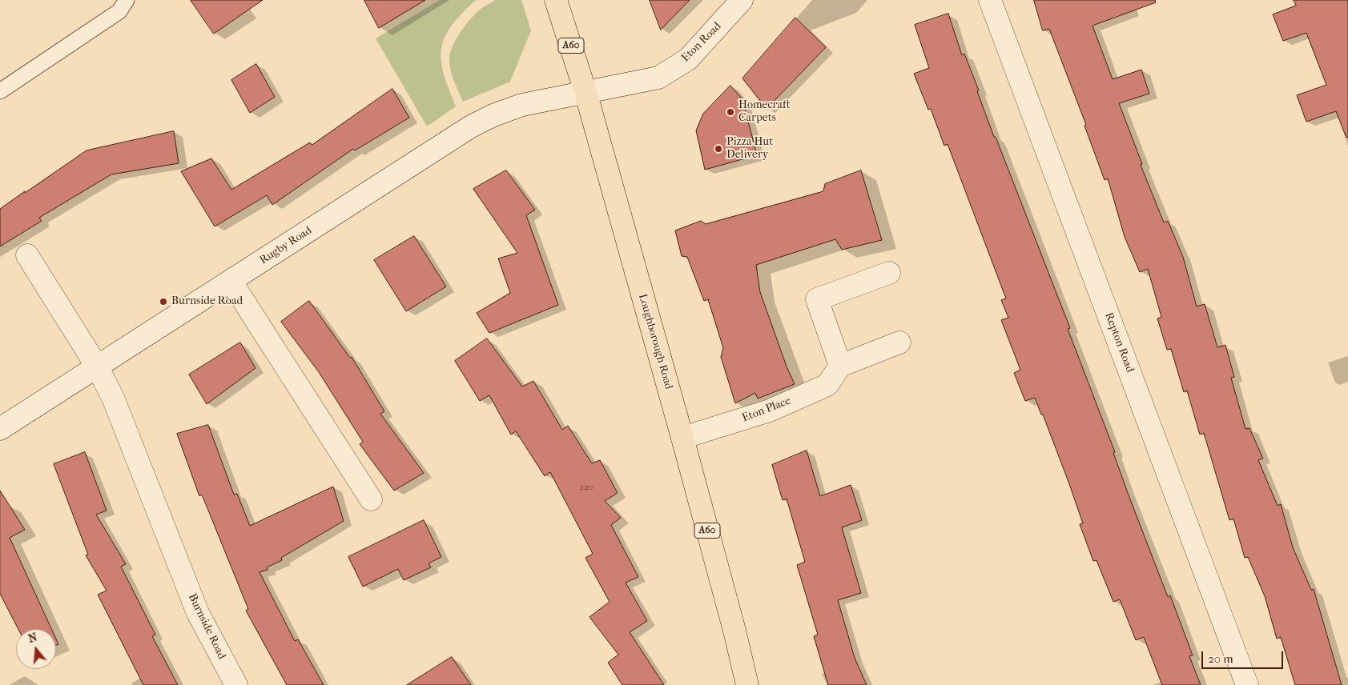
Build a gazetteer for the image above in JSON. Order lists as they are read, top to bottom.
{
  "streets": {
    "main road": ["A60", "Loughborough Road"],
    "street": [
      "Eton Road",
      "Rugby Road",
      "Repton Road",
      "Eton Place",
      "Burnside Road"
    ]
  },
  "crossings": [
    ["Eton Road", "Rugby Road"],
    ["Eton Road", "Loughborough Road"],
    ["Rugby Road", "Loughborough Road"],
    ["Rugby Road", "Burnside Road"],
    ["Loughborough Road", "Eton Place"]
  ],
  "places": ["Homecraft Carpets", "Pizza Hut Delivery", "Burnside Road"],
  "house_numbers": ["220"],
  "scale_bar": "20 m",
  "north": "top"
}
